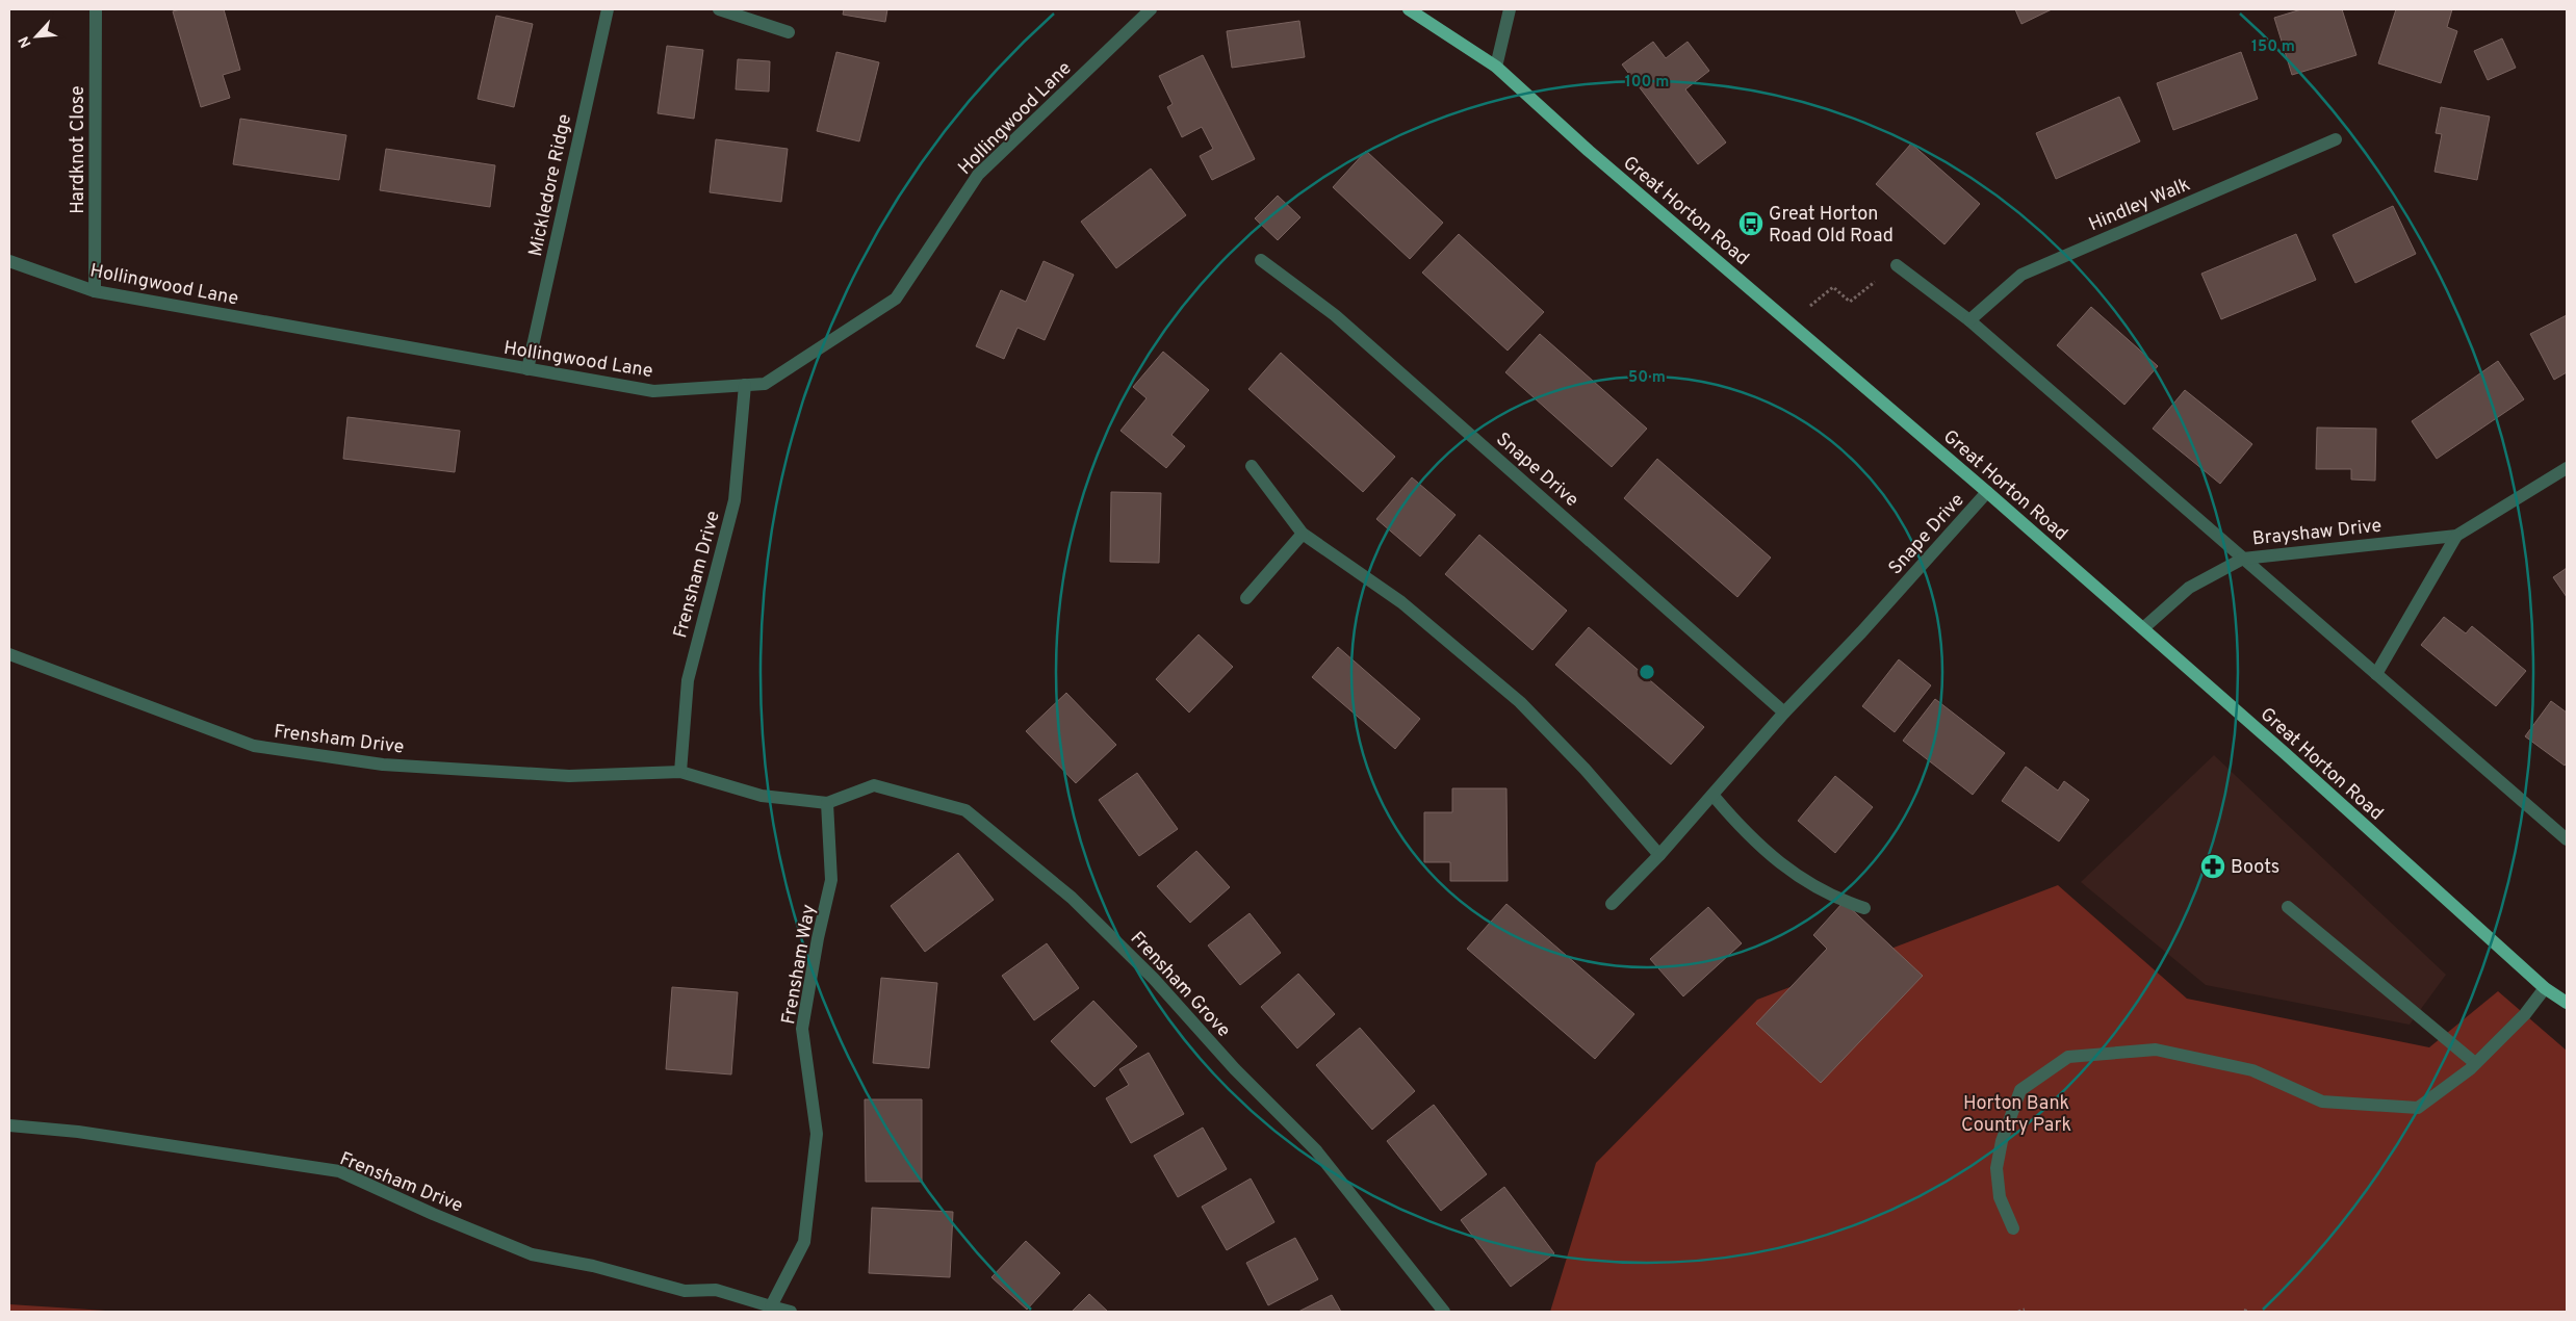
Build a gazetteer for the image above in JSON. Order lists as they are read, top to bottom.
{
  "streets": {
    "main road": ["Great Horton Road"],
    "street": [
      "Hollingwood Lane",
      "Hardknot Close",
      "Mickledore Ridge",
      "Hindley Walk",
      "Snape Drive",
      "Brayshaw Drive",
      "Frensham Drive",
      "Frensham Way",
      "Frensham Grove"
    ]
  },
  "crossings": [
    ["Hollingwood Lane", "Hardknot Close"],
    ["Hollingwood Lane", "Mickledore Ridge"],
    ["Hollingwood Lane", "Frensham Drive"],
    ["Great Horton Road", "Snape Drive"],
    ["Great Horton Road", "Brayshaw Drive"],
    ["Frensham Drive", "Frensham Way"],
    ["Frensham Drive", "Frensham Grove"],
    ["Frensham Way", "Frensham Grove"]
  ],
  "parks": ["Horton Bank Country Park"],
  "places": {
    "bus stop": ["Great Horton Road Old Road"],
    "pharmacy": ["Boots"]
  },
  "north": "bottom left",
  "rings": ["150 m", "100 m", "50 m"]
}
